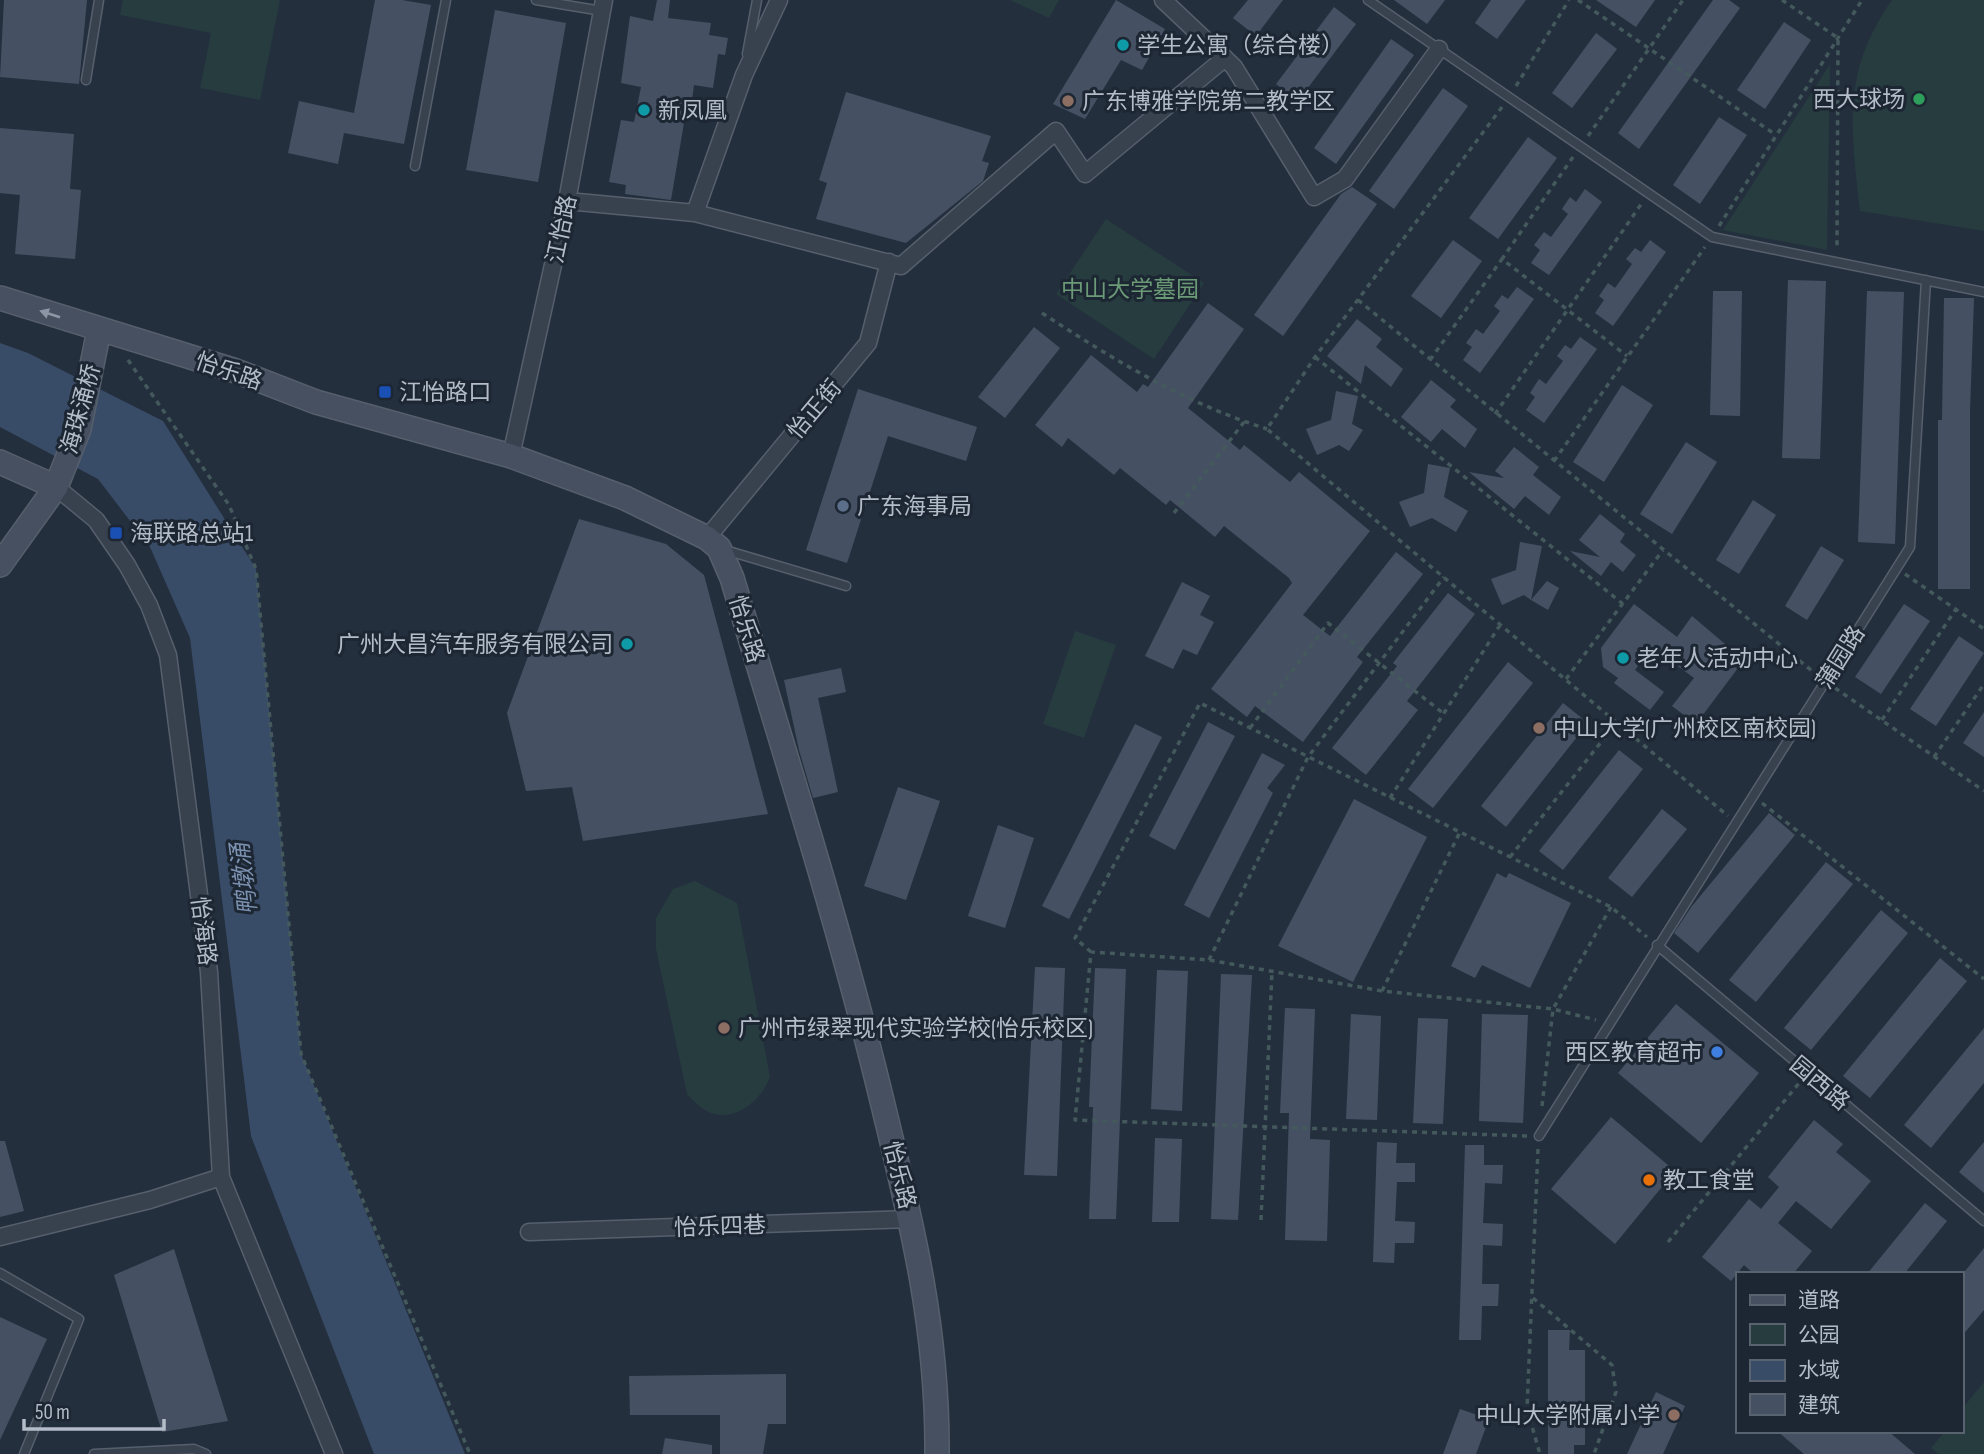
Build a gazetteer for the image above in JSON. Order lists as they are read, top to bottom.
{
  "streets": {
    "street": [
      "江怡路",
      "怡乐路",
      "海珠涌桥",
      "怡正街",
      "怡海路",
      "怡乐四巷"
    ],
    "lane": ["蒲园路", "园西路"]
  },
  "crossings": [
    ["江怡路", "怡乐路"],
    ["怡乐路", "海珠涌桥"],
    ["怡乐路", "怡正街"],
    ["怡乐路", "怡乐四巷"],
    ["海珠涌桥", "怡海路"],
    ["蒲园路", "园西路"]
  ],
  "water": ["鸭墩涌"],
  "parks": ["中山大学墓园"],
  "places": {
    "other": [
      "学生公寓（综合楼）",
      "西大球场",
      "广东博雅学院第二教学区",
      "新凤凰",
      "广东海事局",
      "广州大昌汽车服务有限公司",
      "老年人活动中心",
      "中山大学(广州校区南校园)",
      "广州市绿翠现代实验学校(怡乐校区)",
      "西区教育超市",
      "教工食堂",
      "中山大学附属小学"
    ],
    "transit": ["江怡路口", "海联路总站1"]
  },
  "legend": [
    "道路",
    "公园",
    "水域",
    "建筑"
  ],
  "scale_bar": "50 m"
}
